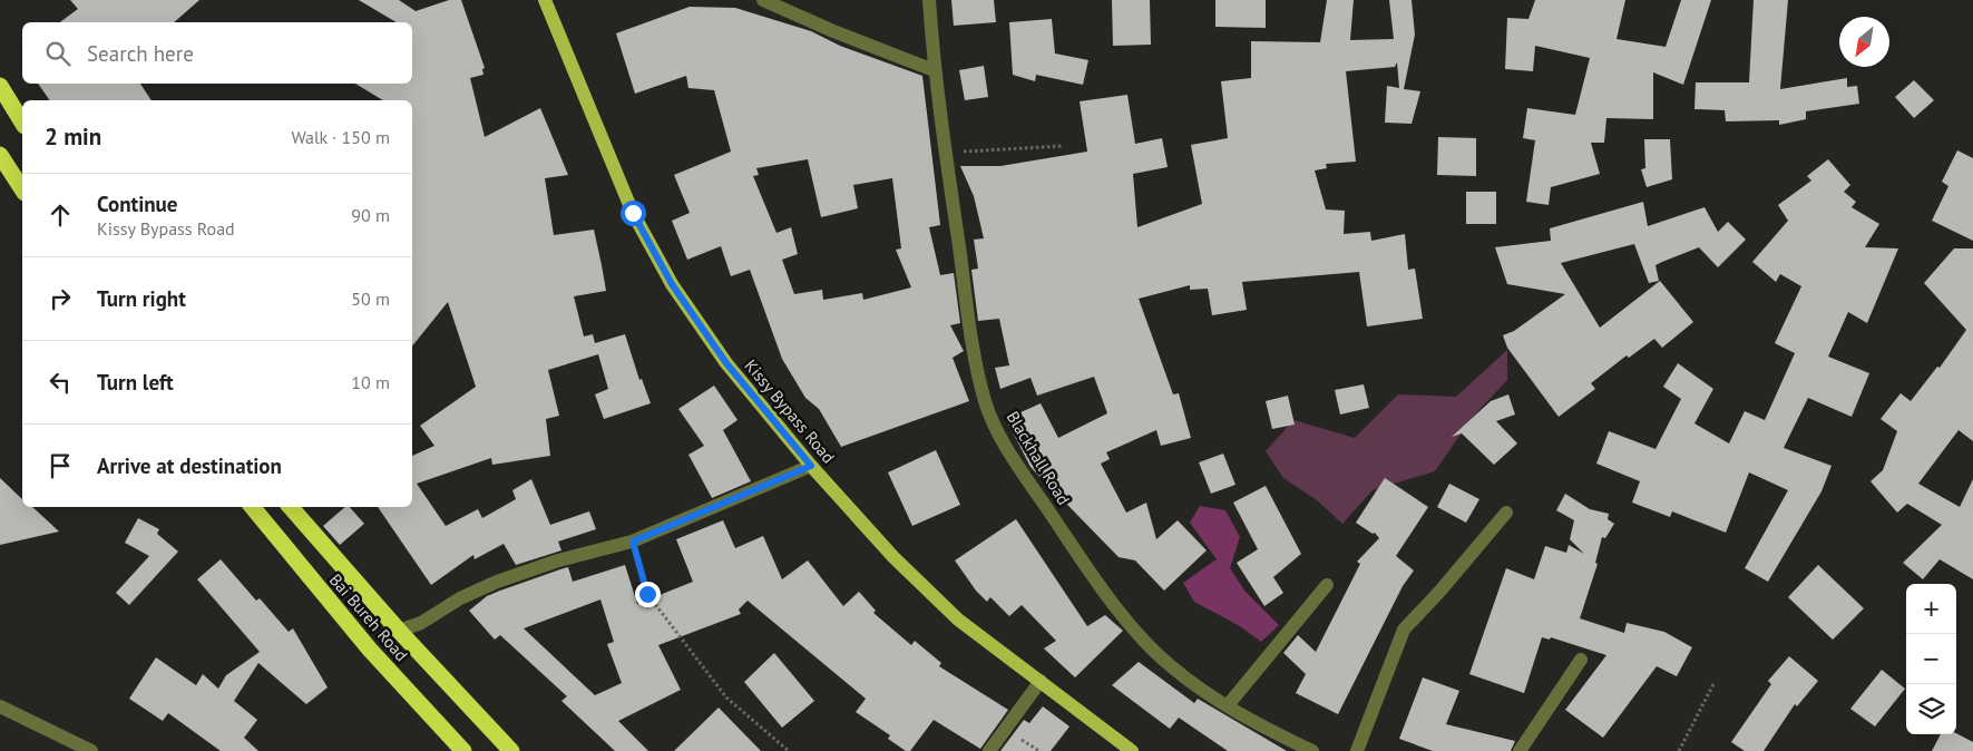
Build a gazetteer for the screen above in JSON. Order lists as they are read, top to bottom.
{
  "streets": {
    "highway": ["Bai Bureh Road"],
    "main road": ["Kissy Bypass Road"],
    "street": ["Blackhall Road"]
  },
  "north": "bottom left",
  "page": {
    "search": "Search here",
    "heading": ["2 min", "Walk · 150 m"],
    "list": [
      ["Continue", "Kissy Bypass Road", "90 m"],
      ["Turn right", "50 m"],
      ["Turn left", "10 m"],
      "Arrive at destination"
    ],
    "map_buttons": ["+", "−"]
  }
}
